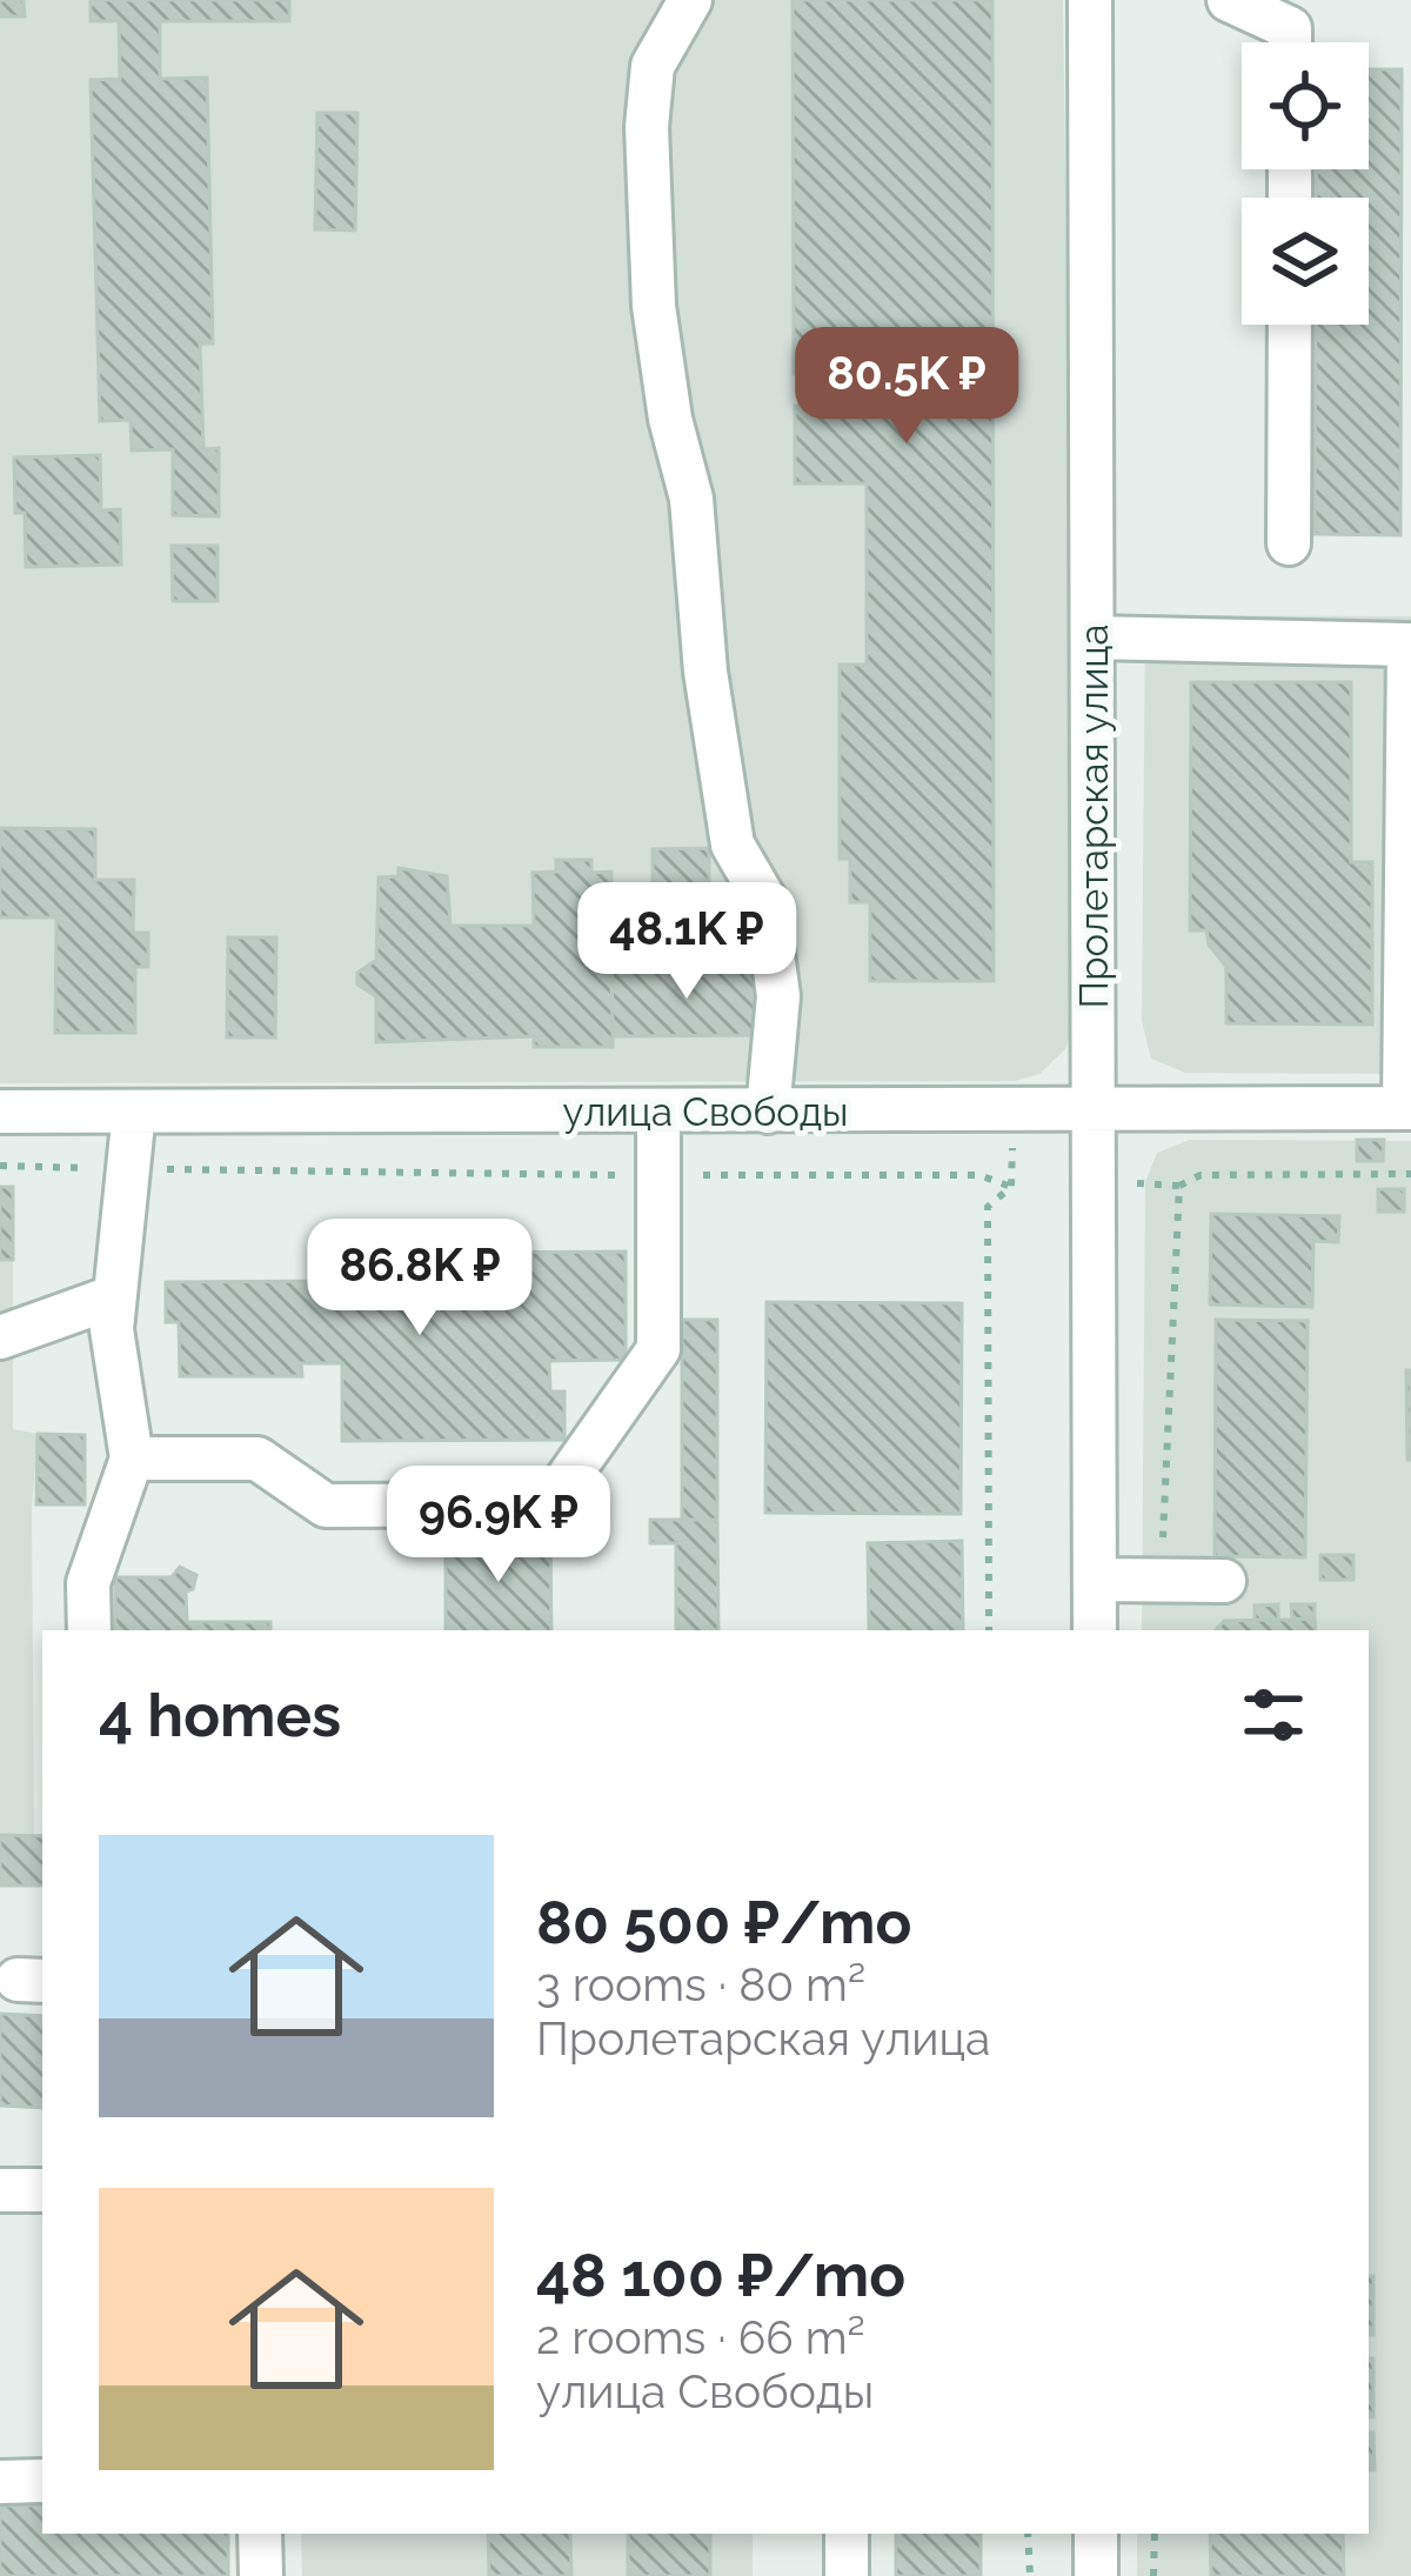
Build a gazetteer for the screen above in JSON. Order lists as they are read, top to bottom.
{
  "streets": {
    "street": ["Пролетарская улица", "улица Свободы"]
  },
  "crossings": [
    ["Пролетарская улица", "улица Свободы"]
  ],
  "page": {
    "price": [
      "80.5K ₽",
      "48.1K ₽",
      "86.8K ₽",
      "96.9K ₽"
    ],
    "heading": "4 homes",
    "list": [
      {
        "name": "80 500 ₽/mo",
        "note": "3 rooms · 80 m² · Пролетарская улица"
      },
      {
        "name": "48 100 ₽/mo",
        "note": "2 rooms · 66 m² · улица Свободы"
      }
    ]
  }
}
